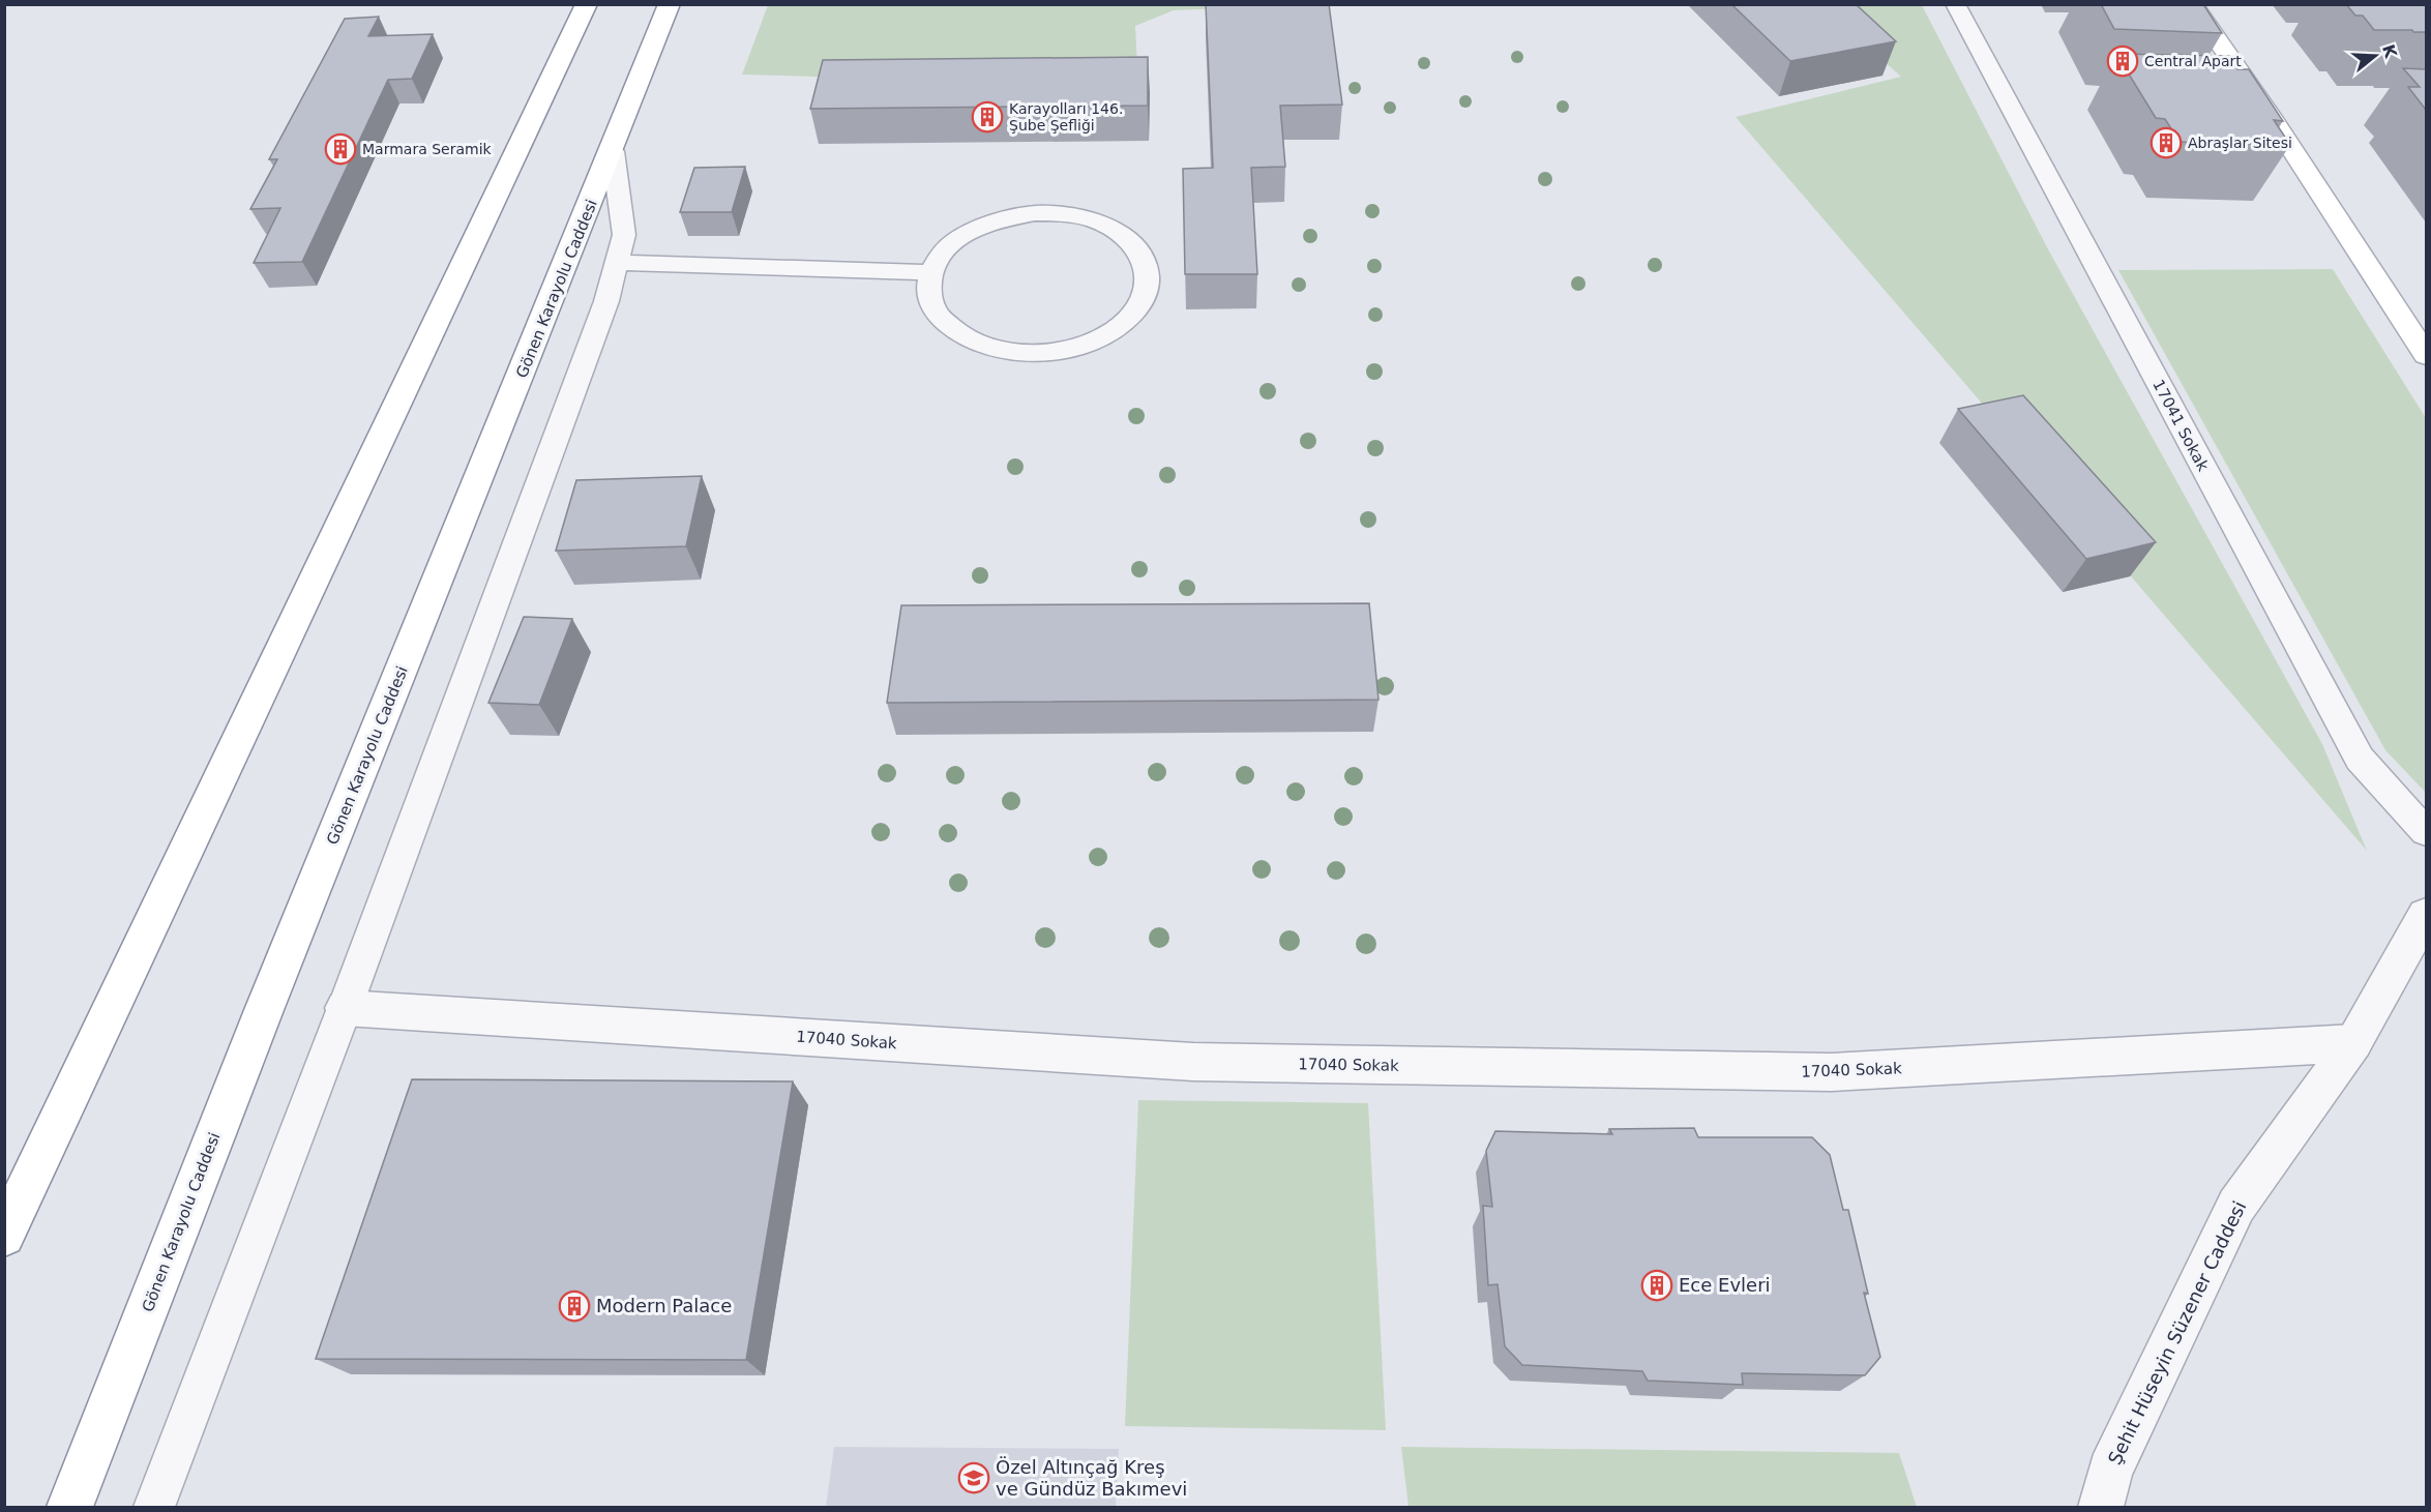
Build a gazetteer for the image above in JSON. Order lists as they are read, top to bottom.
{
  "streets": {
    "main road": ["Gönen Karayolu Caddesi"],
    "street": ["17040 Sokak", "Şehit Hüseyin Süzener Caddesi"],
    "lane": ["17041 Sokak"]
  },
  "crossings": [
    ["17040 Sokak", "Şehit Hüseyin Süzener Caddesi"]
  ],
  "places": {
    "building": [
      "Central Apart",
      "Karayolları 146. Şube Şefliği",
      "Abraşlar Sitesi",
      "Marmara Seramik",
      "Ece Evleri",
      "Modern Palace"
    ],
    "school or university": ["Özel Altınçağ Kreş ve Gündüz Bakımevi"]
  },
  "north": "right"
}
